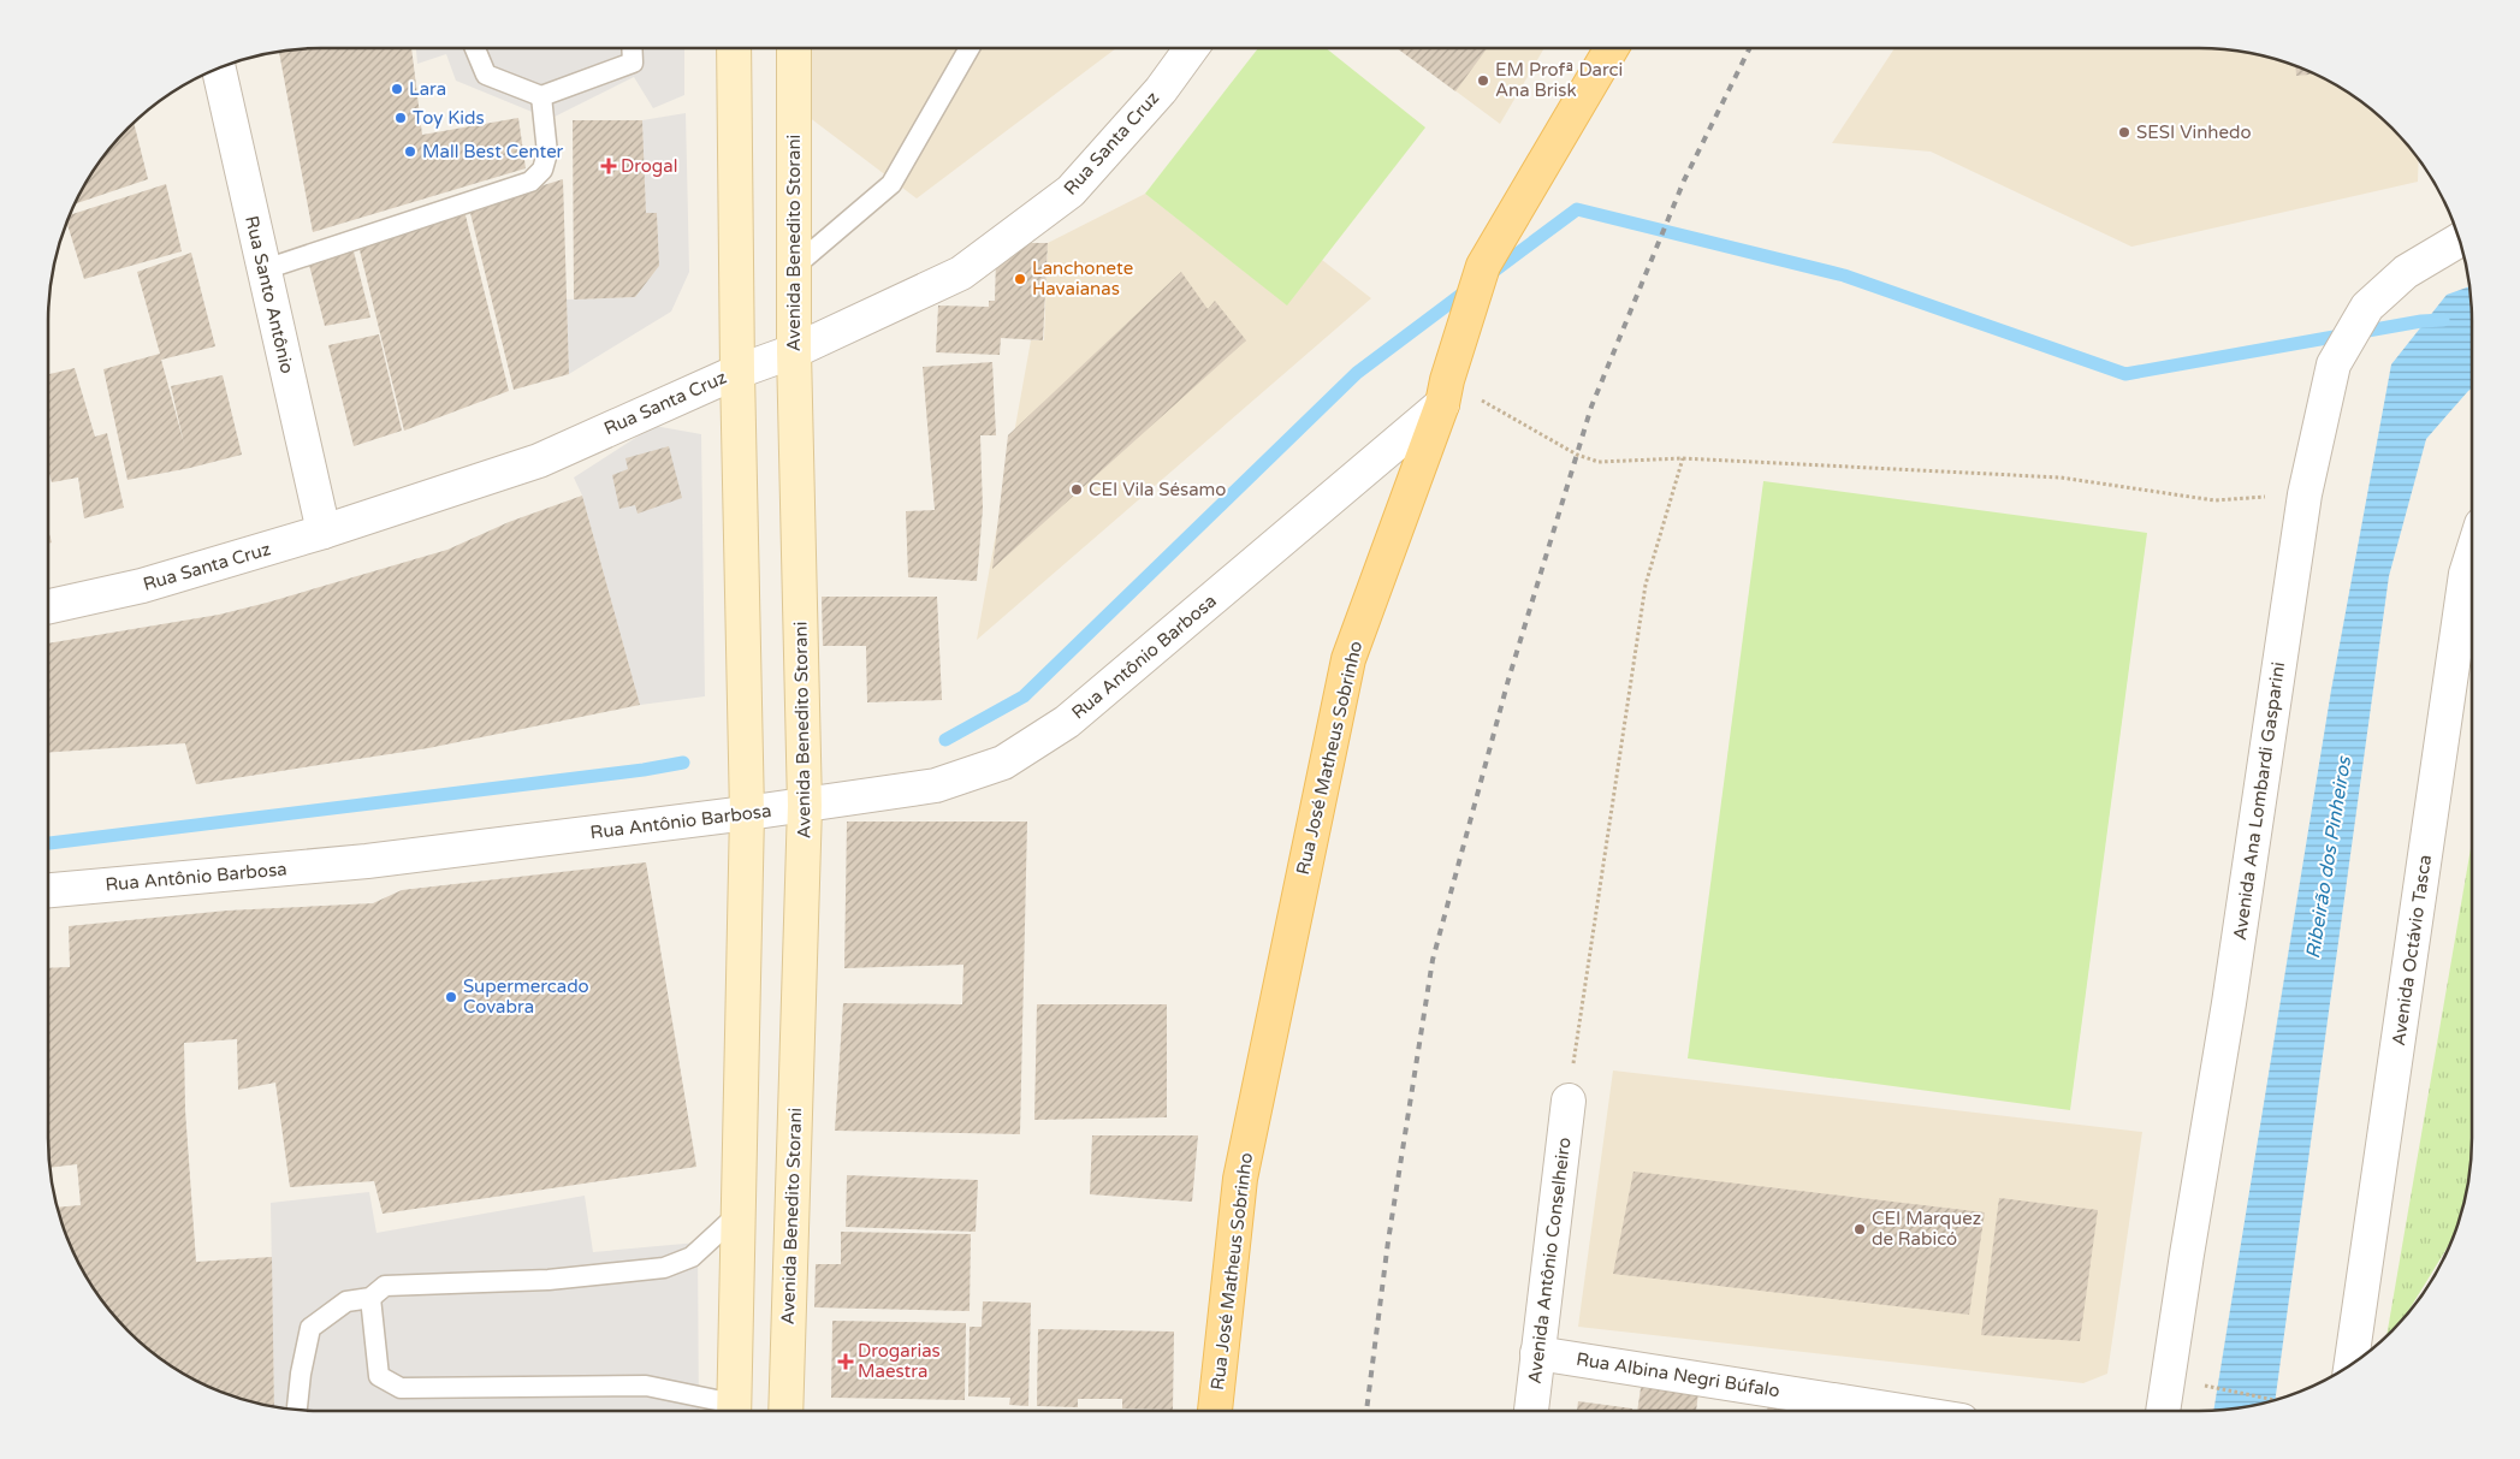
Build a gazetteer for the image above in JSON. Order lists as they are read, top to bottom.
{
  "streets": {
    "main road": ["Avenida Benedito Storani", "Rua José Matheus Sobrinho"],
    "street": [
      "Rua Santa Cruz",
      "Rua Santo Antônio",
      "Rua Antônio Barbosa",
      "Avenida Ana Lombardi Gasparini",
      "Avenida Octávio Tasca",
      "Avenida Antônio Conselheiro",
      "Rua Albina Negri Búfalo"
    ]
  },
  "crossings": [
    ["Rua Santa Cruz", "Avenida Benedito Storani"],
    ["Rua Santa Cruz", "Rua Santo Antônio"],
    ["Avenida Benedito Storani", "Rua Antônio Barbosa"],
    ["Rua Antônio Barbosa", "Rua José Matheus Sobrinho"],
    ["Avenida Antônio Conselheiro", "Rua Albina Negri Búfalo"]
  ],
  "water": ["Ribeirão dos Pinheiros"],
  "places": {
    "other": [
      "EM Profª Darci Ana Brisk",
      "Lara",
      "Toy Kids",
      "SESI Vinhedo",
      "Mall Best Center",
      "Lanchonete Havaianas",
      "CEI Vila Sésamo",
      "Supermercado Covabra",
      "CEI Marquez de Rabicó"
    ],
    "health": ["Drogal", "Drogarias Maestra"]
  }
}
